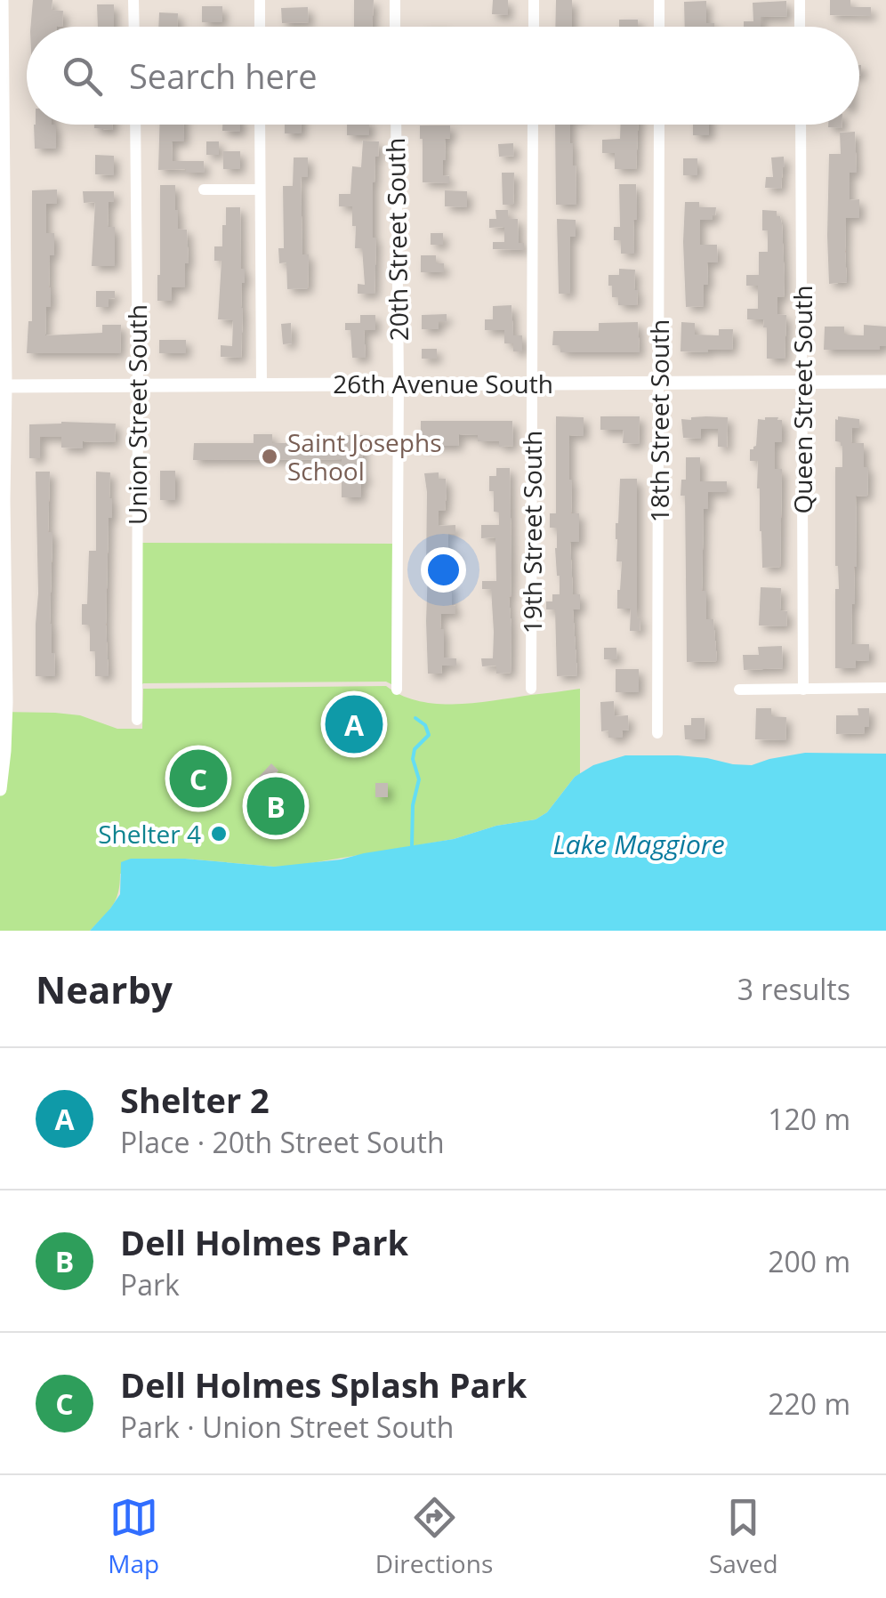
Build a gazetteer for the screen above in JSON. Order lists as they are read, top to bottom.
{
  "streets": {
    "street": [
      "20th Street South",
      "26th Avenue South",
      "Queen Street South",
      "Union Street South",
      "18th Street South",
      "19th Street South"
    ]
  },
  "crossings": [
    ["20th Street South", "26th Avenue South"],
    ["26th Avenue South", "Queen Street South"],
    ["26th Avenue South", "Union Street South"],
    ["26th Avenue South", "18th Street South"],
    ["26th Avenue South", "19th Street South"]
  ],
  "water": ["Lake Maggiore"],
  "places": ["Saint Josephs School", "Shelter 4"],
  "page": {
    "search": "Search here",
    "pins": ["A", "C", "B"],
    "heading": ["Nearby", "3 results"],
    "list": [
      {
        "mark": "A",
        "name": "Shelter 2",
        "note": "Place · 20th Street South",
        "value": "120 m"
      },
      {
        "mark": "B",
        "name": "Dell Holmes Park",
        "note": "Park",
        "value": "200 m"
      },
      {
        "mark": "C",
        "name": "Dell Holmes Splash Park",
        "note": "Park · Union Street South",
        "value": "220 m"
      }
    ],
    "nav": ["Map", "Directions", "Saved"]
  }
}
